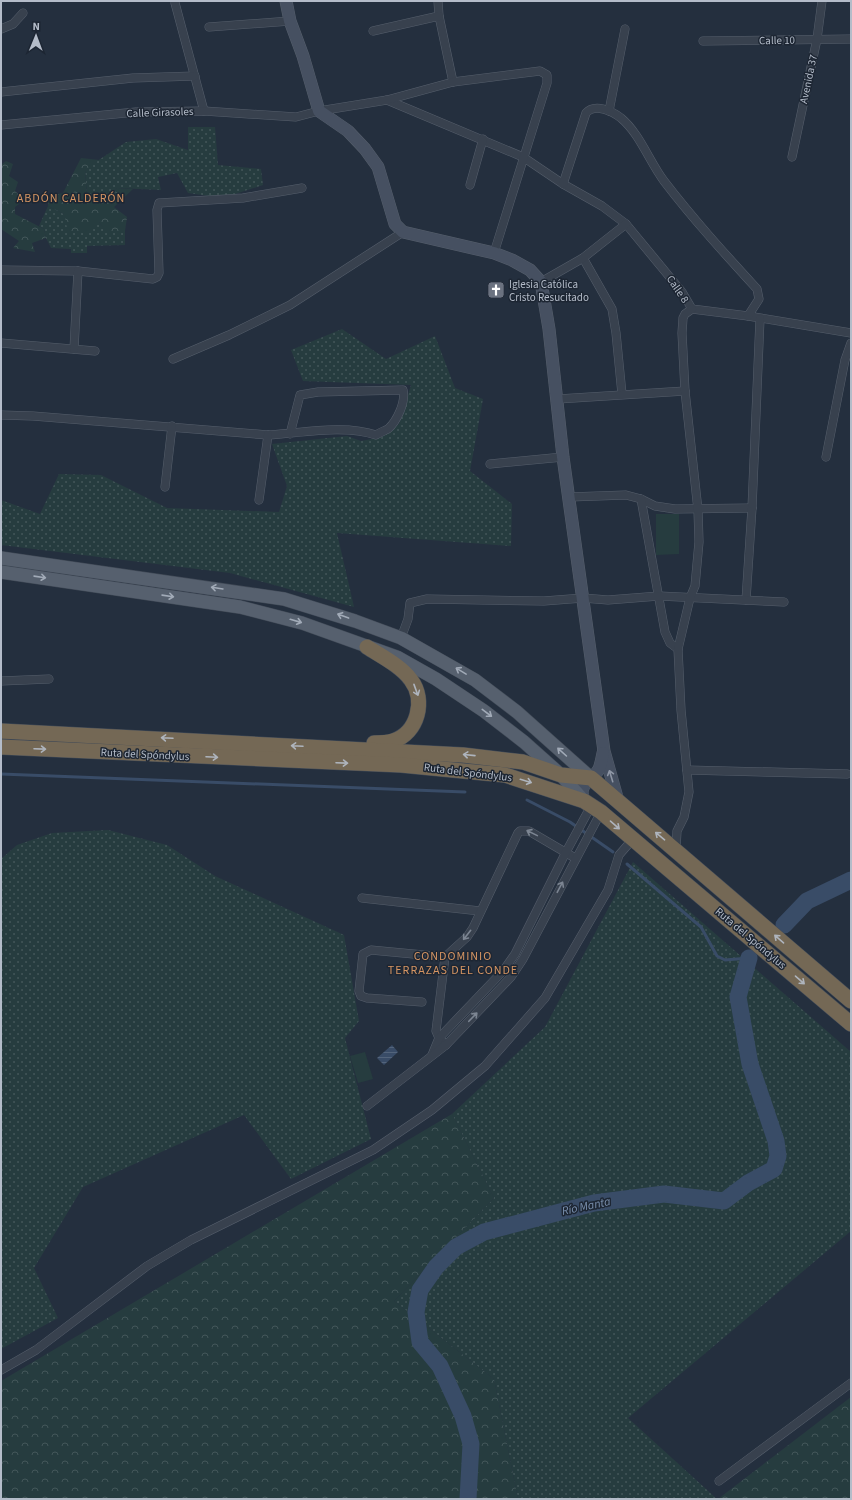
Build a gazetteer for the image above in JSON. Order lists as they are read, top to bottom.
{
  "streets": {
    "highway": ["Ruta del Spóndylus"],
    "street": [
      "Calle 10",
      "Avenida 37",
      "Calle Girasoles",
      "Calle 8"
    ]
  },
  "crossings": [
    ["Calle 10", "Avenida 37"],
    ["Calle Girasoles", "Calle 8"]
  ],
  "districts": ["ABDÓN CALDERÓN", "CONDOMINIO TERRAZAS DEL CONDE"],
  "water": ["Río Manta"],
  "places": {
    "church": ["Iglesia Católica Cristo Resucitado"]
  },
  "north": "top"
}
